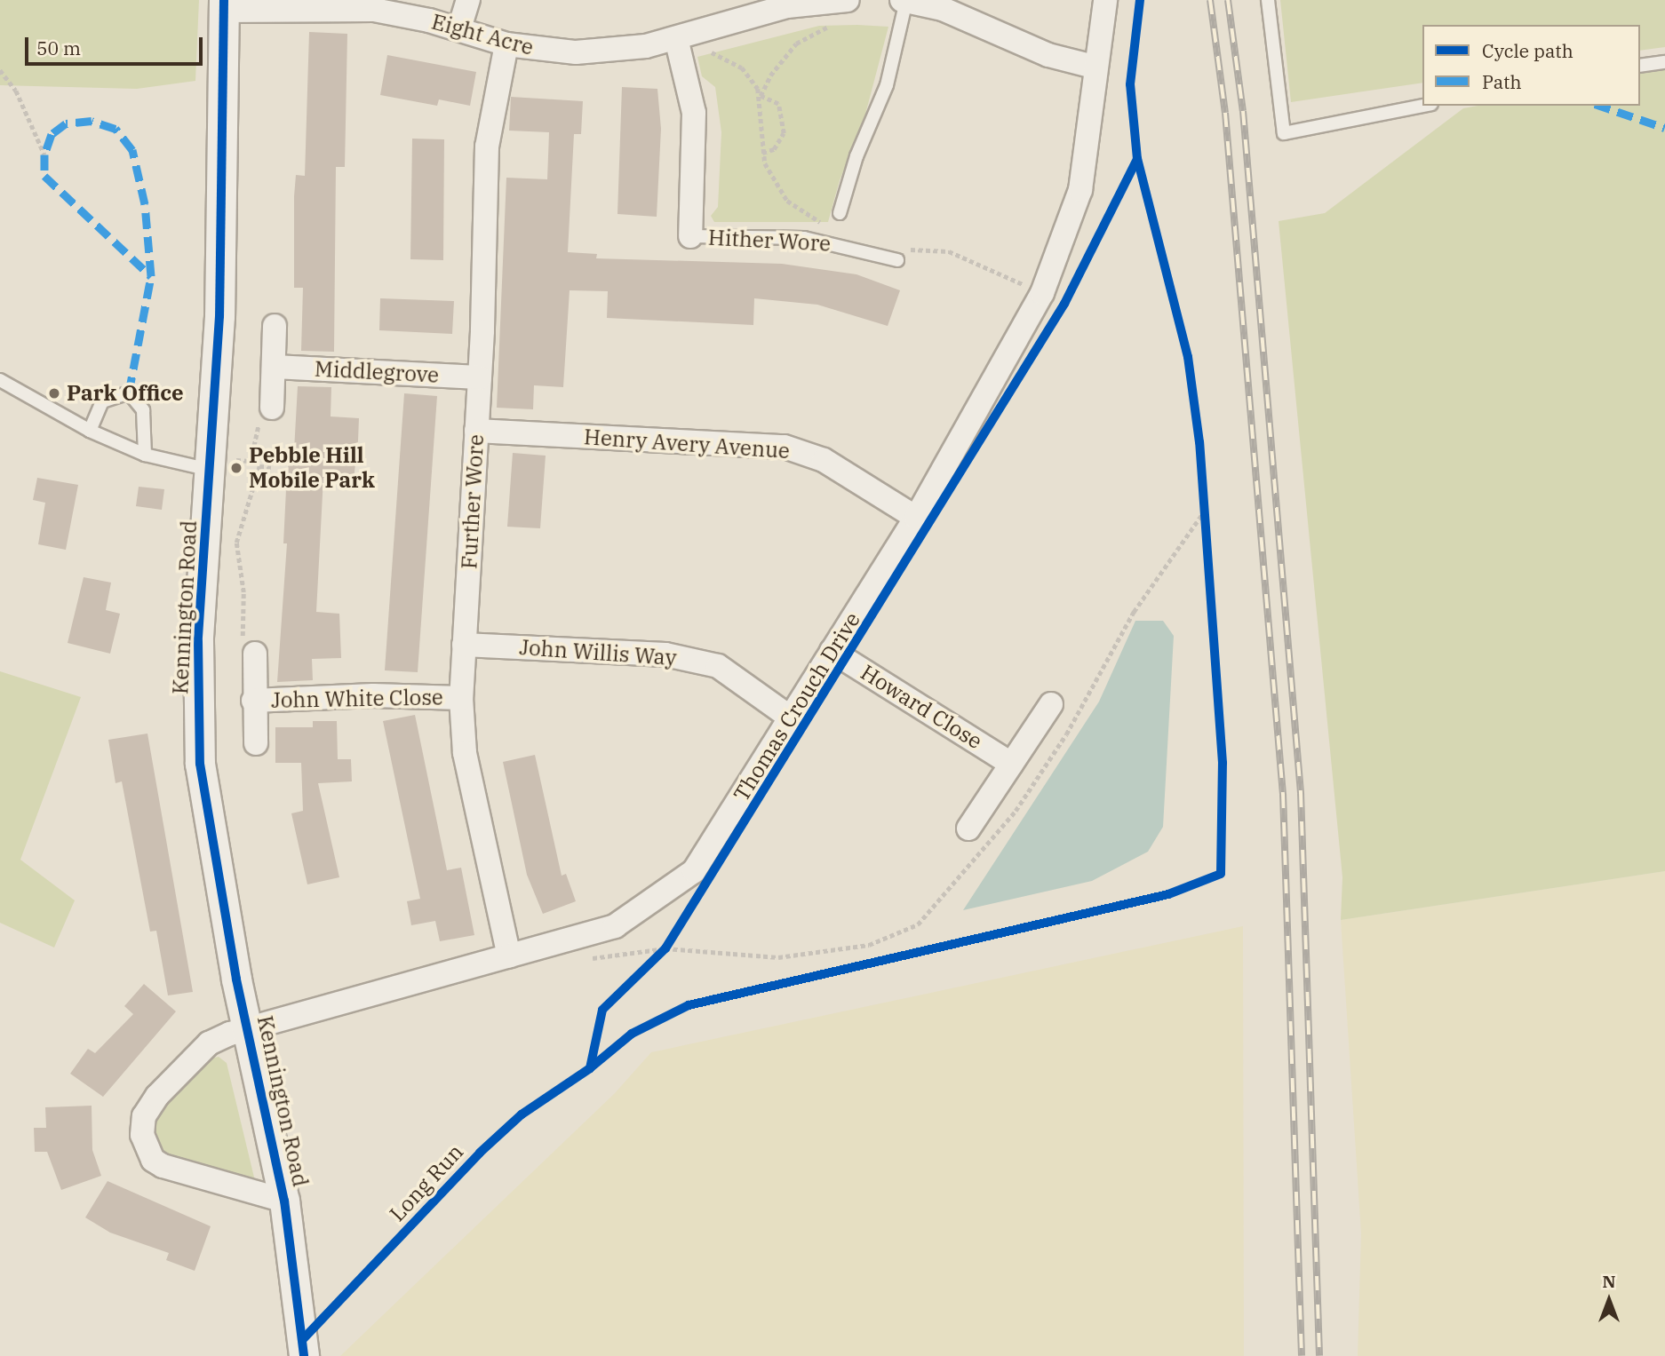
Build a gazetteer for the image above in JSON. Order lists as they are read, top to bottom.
{
  "streets": {
    "street": [
      "Eight Acre",
      "Hither Wore",
      "Middlegrove",
      "Henry Avery Avenue",
      "Further Wore",
      "Kennington Road",
      "John Willis Way",
      "John White Close",
      "Thomas Crouch Drive",
      "Howard Close"
    ],
    "cycle path": ["Long Run"]
  },
  "crossings": [
    ["Eight Acre", "Hither Wore"],
    ["Eight Acre", "Further Wore"],
    ["Eight Acre", "Kennington Road"],
    ["Middlegrove", "Further Wore"],
    ["Henry Avery Avenue", "Further Wore"],
    ["Henry Avery Avenue", "Thomas Crouch Drive"],
    ["Further Wore", "John Willis Way"],
    ["Further Wore", "John White Close"],
    ["Further Wore", "Thomas Crouch Drive"],
    ["Kennington Road", "Thomas Crouch Drive"],
    ["John Willis Way", "Thomas Crouch Drive"],
    ["Thomas Crouch Drive", "Howard Close"]
  ],
  "places": ["Park Office", "Pebble Hill Mobile Park"],
  "legend": ["Cycle path", "Path"],
  "scale_bar": "50 m",
  "north": "top"
}
